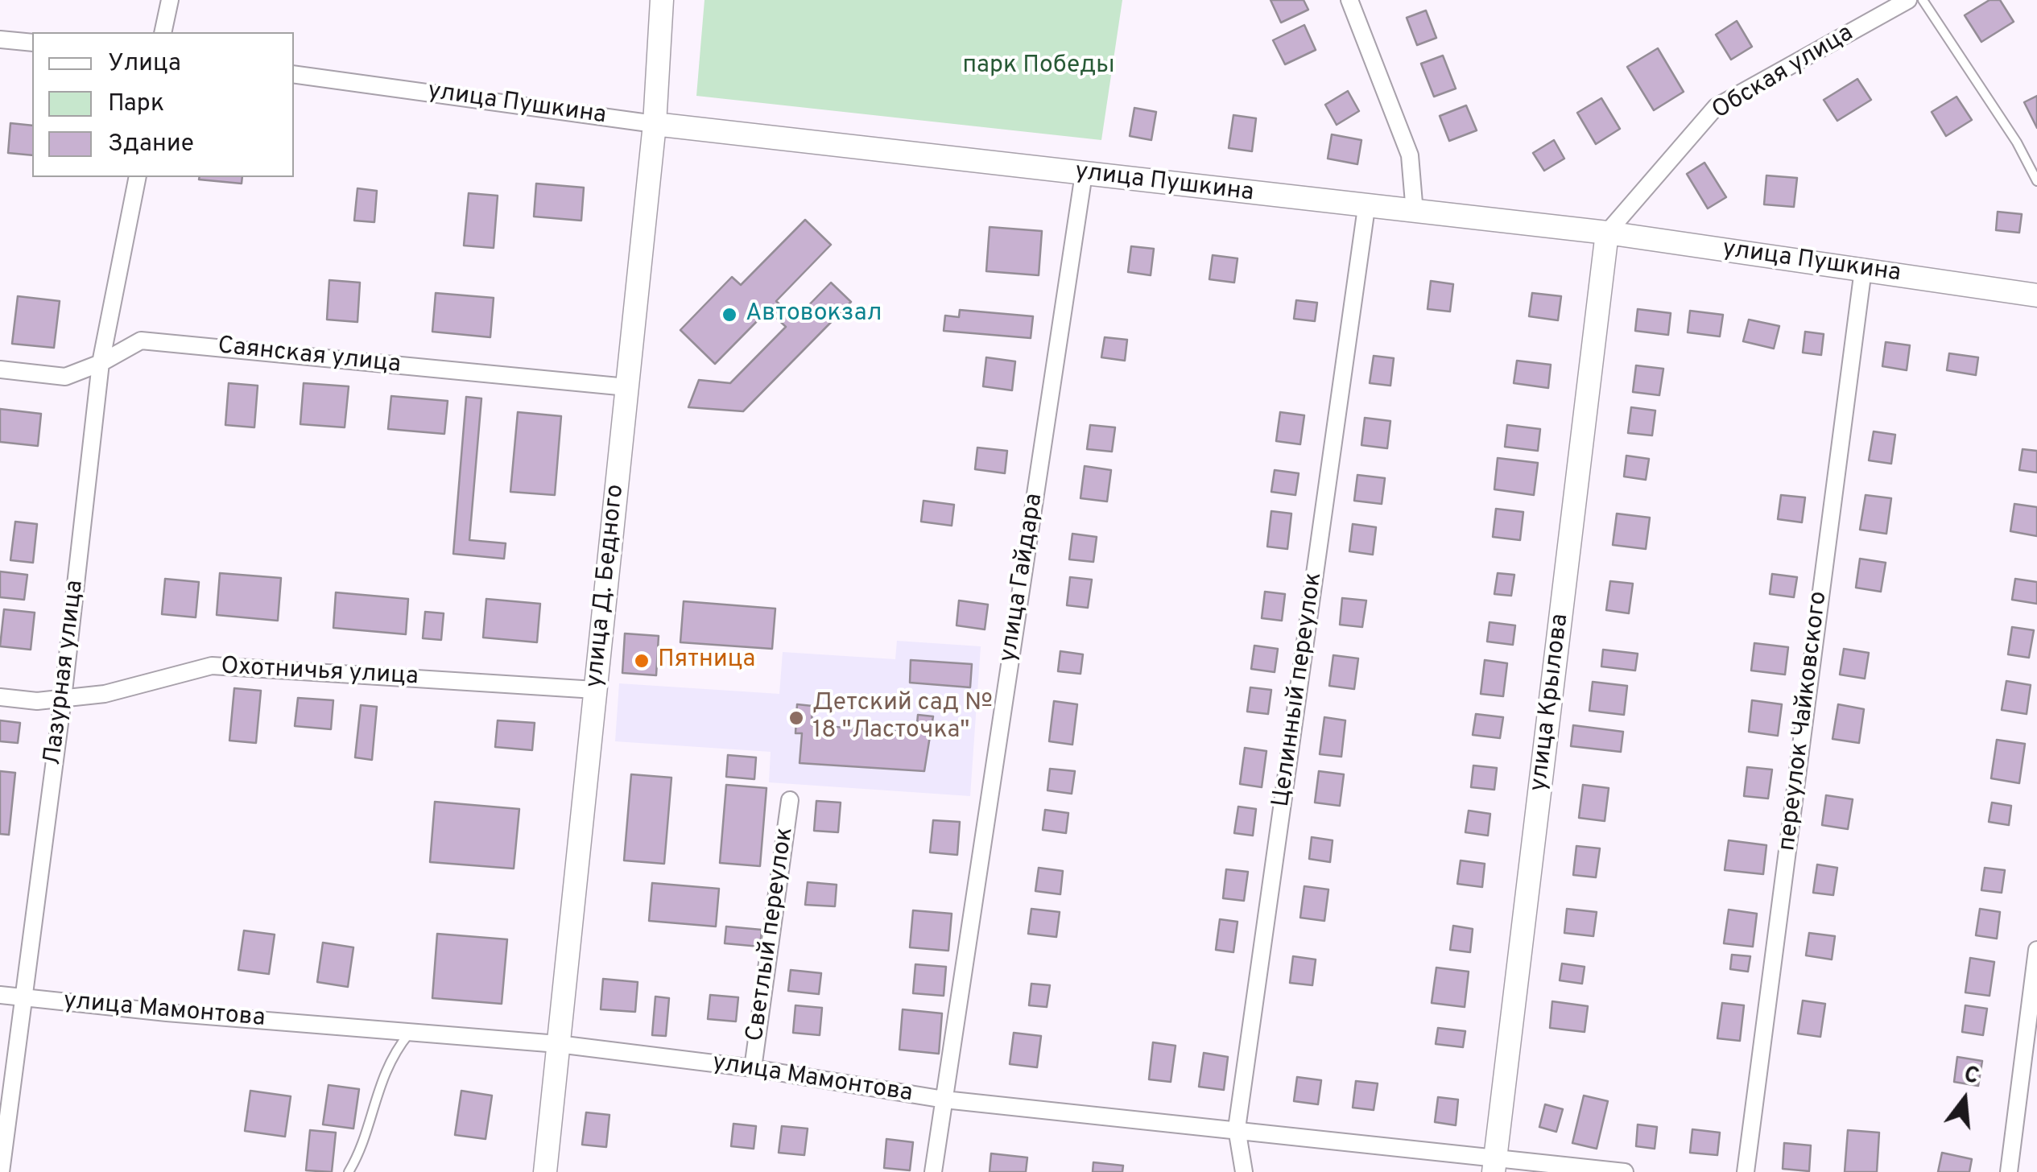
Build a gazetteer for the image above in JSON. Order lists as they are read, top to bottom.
{
  "streets": {
    "street": [
      "Обская улица",
      "улица Пушкина",
      "Саянская улица",
      "улица Гайдара",
      "улица Д. Бедного",
      "Лазурная улица",
      "Охотничья улица",
      "Целинный переулок",
      "улица Крылова",
      "переулок Чайковского",
      "Светлый переулок",
      "улица Мамонтова"
    ]
  },
  "crossings": [
    ["Обская улица", "улица Пушкина"],
    ["Обская улица", "улица Крылова"],
    ["улица Пушкина", "улица Гайдара"],
    ["улица Пушкина", "улица Д. Бедного"],
    ["улица Пушкина", "Целинный переулок"],
    ["улица Пушкина", "улица Крылова"],
    ["улица Пушкина", "переулок Чайковского"],
    ["Саянская улица", "улица Д. Бедного"],
    ["Саянская улица", "Лазурная улица"],
    ["улица Гайдара", "улица Мамонтова"],
    ["улица Д. Бедного", "Охотничья улица"],
    ["улица Д. Бедного", "улица Мамонтова"],
    ["Лазурная улица", "Охотничья улица"],
    ["Лазурная улица", "улица Мамонтова"],
    ["Целинный переулок", "улица Мамонтова"],
    ["улица Крылова", "улица Мамонтова"],
    ["Светлый переулок", "улица Мамонтова"]
  ],
  "parks": ["парк Победы"],
  "places": ["Автовокзал", "Пятница", "Детский сад № 18 \"Ласточка\""],
  "legend": ["Улица", "Парк", "Здание"],
  "north": "top"
}
